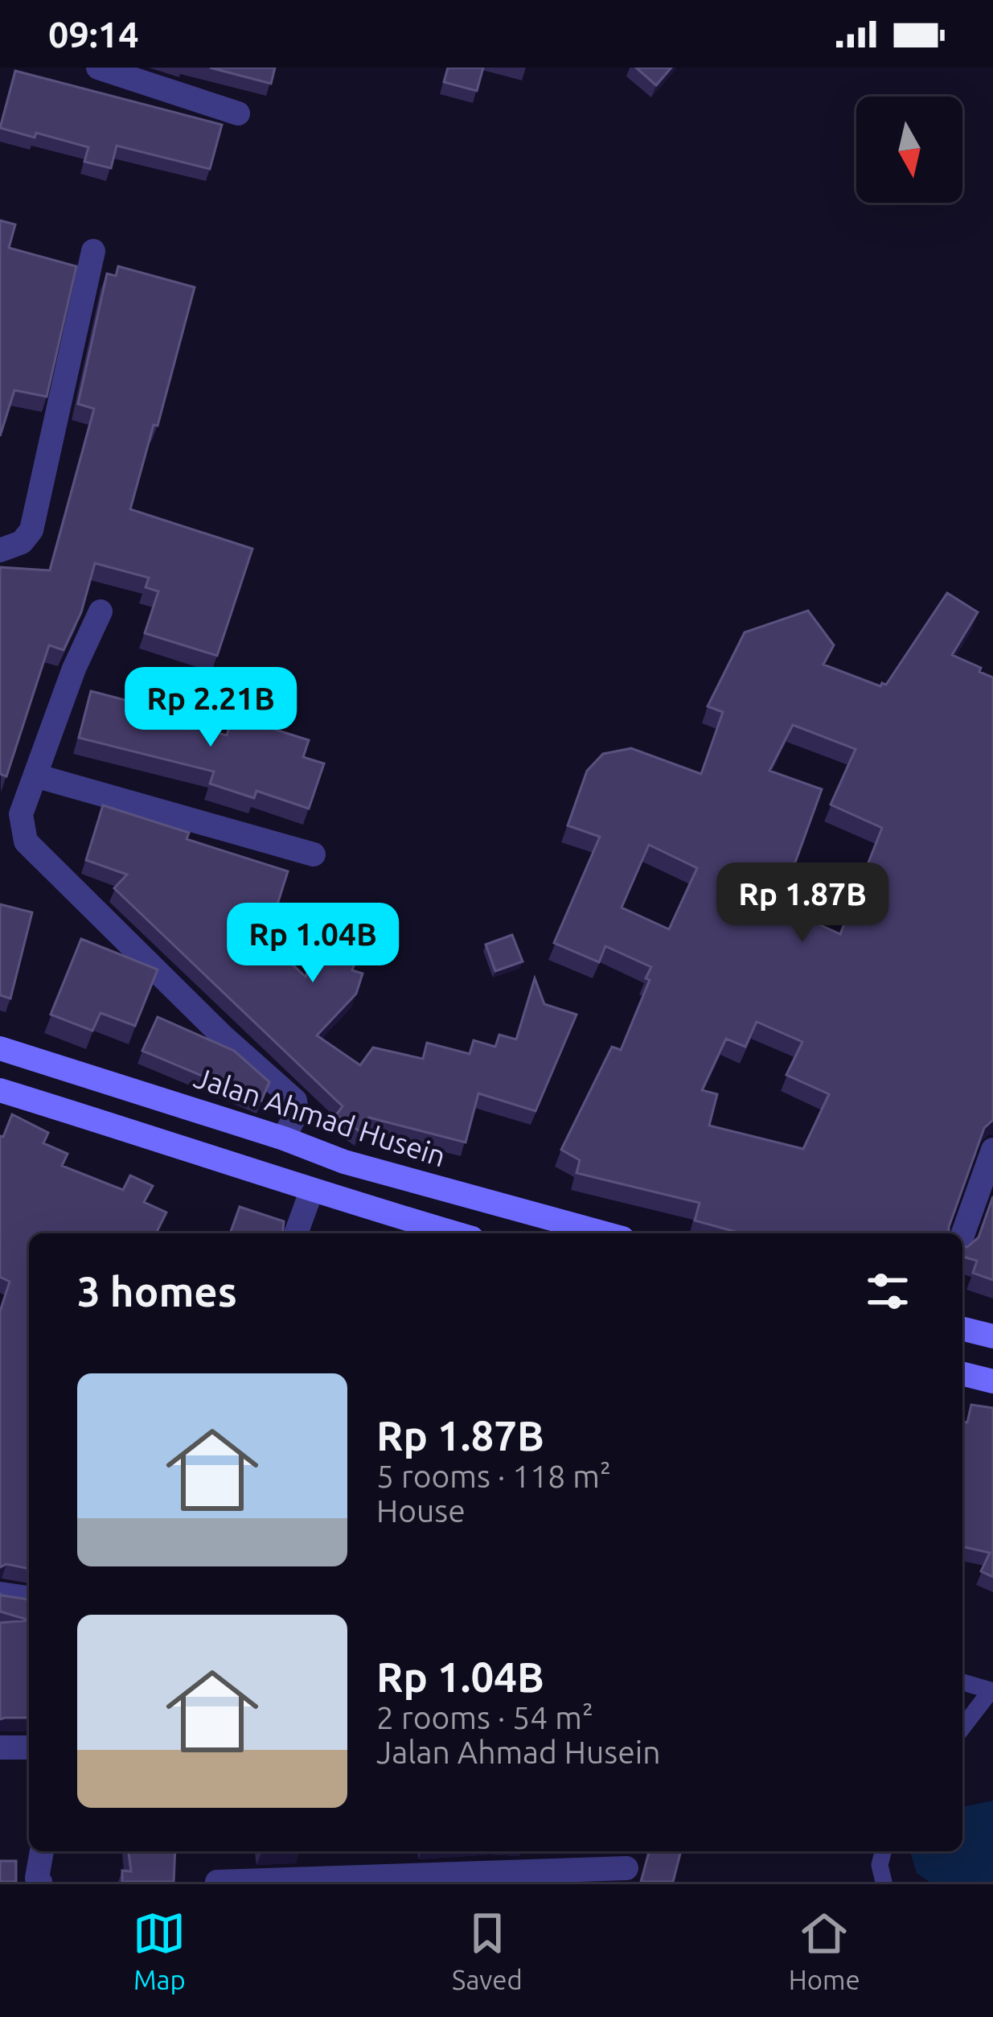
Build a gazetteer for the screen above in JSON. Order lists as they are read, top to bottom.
{
  "streets": {
    "main road": ["Jalan Ahmad Husein"]
  },
  "north": "bottom",
  "page": {
    "status": "09:14",
    "price": ["Rp 2.21B", "Rp 1.87B", "Rp 1.04B"],
    "heading": "3 homes",
    "list": [
      {
        "name": "Rp 1.87B",
        "note": "5 rooms · 118 m² · House"
      },
      {
        "name": "Rp 1.04B",
        "note": "2 rooms · 54 m² · Jalan Ahmad Husein"
      }
    ],
    "tabs": ["Map", "Saved", "Home"]
  }
}
